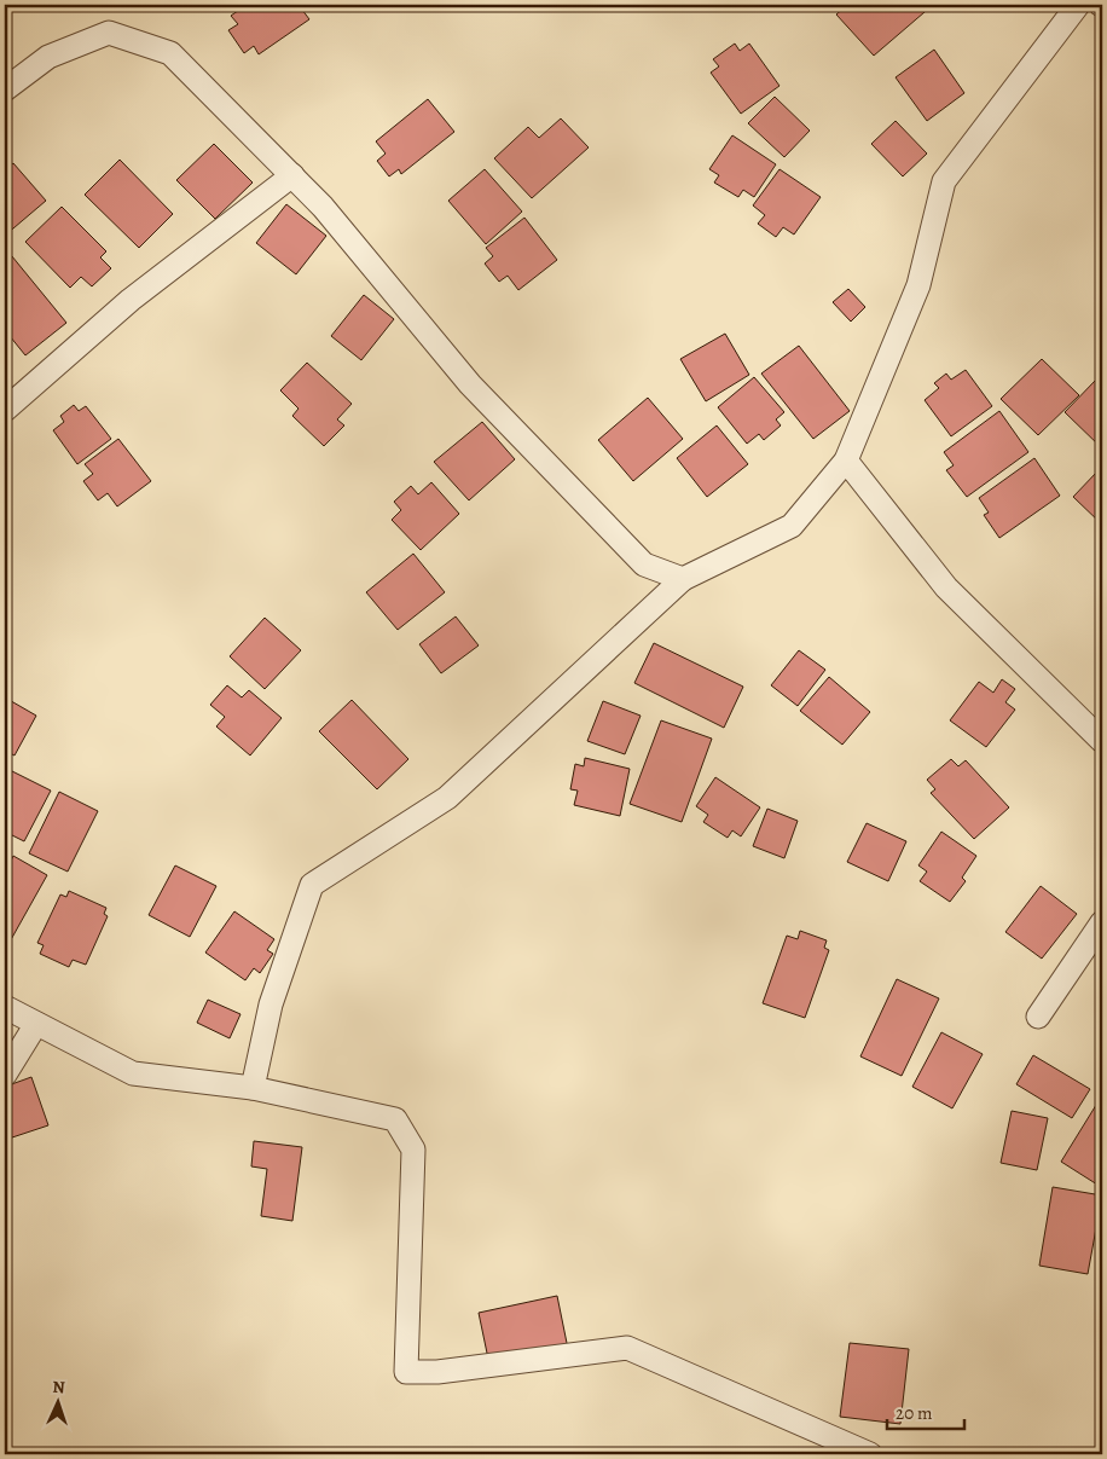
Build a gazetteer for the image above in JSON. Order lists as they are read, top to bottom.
{
  "scale_bar": "20 m",
  "north": "top"
}
